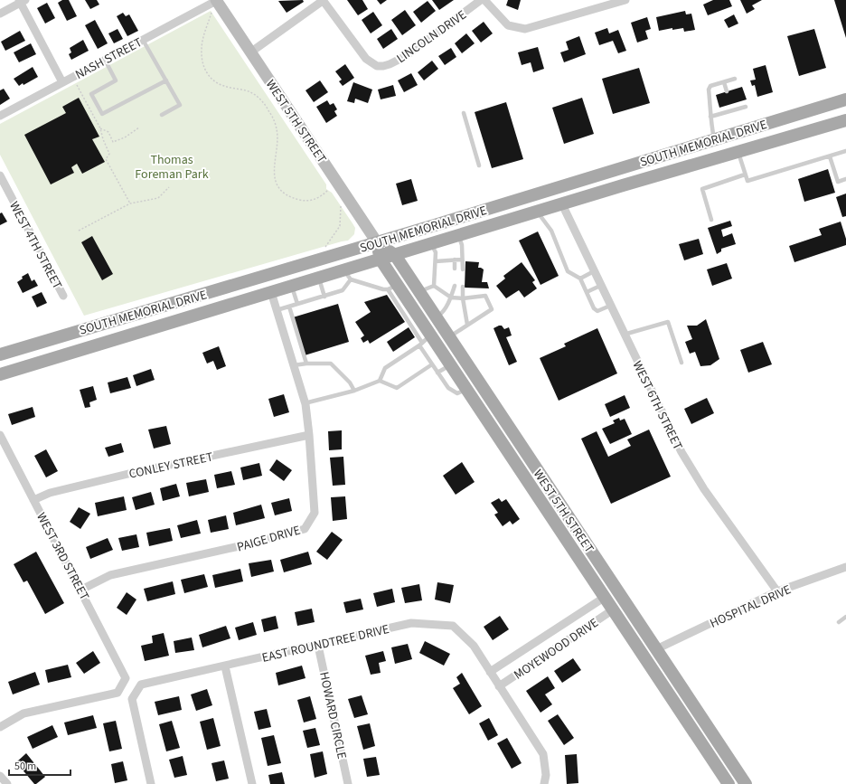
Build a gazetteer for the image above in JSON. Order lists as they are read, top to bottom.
{
  "streets": {
    "main road": ["WEST 5TH STREET", "SOUTH MEMORIAL DRIVE"],
    "street": [
      "LINCOLN DRIVE",
      "NASH STREET",
      "WEST 4TH STREET",
      "WEST 6TH STREET",
      "CONLEY STREET",
      "PAIGE DRIVE",
      "WEST 3RD STREET",
      "HOSPITAL DRIVE",
      "EAST ROUNDTREE DRIVE",
      "MOYEWOOD DRIVE",
      "HOWARD CIRCLE"
    ]
  },
  "crossings": [
    ["NASH STREET", "WEST 5TH STREET"],
    ["WEST 5TH STREET", "SOUTH MEMORIAL DRIVE"],
    ["WEST 5TH STREET", "HOSPITAL DRIVE"],
    ["WEST 5TH STREET", "MOYEWOOD DRIVE"],
    ["SOUTH MEMORIAL DRIVE", "WEST 6TH STREET"],
    ["SOUTH MEMORIAL DRIVE", "PAIGE DRIVE"],
    ["WEST 6TH STREET", "HOSPITAL DRIVE"],
    ["CONLEY STREET", "PAIGE DRIVE"],
    ["CONLEY STREET", "WEST 3RD STREET"],
    ["PAIGE DRIVE", "WEST 3RD STREET"],
    ["EAST ROUNDTREE DRIVE", "MOYEWOOD DRIVE"],
    ["EAST ROUNDTREE DRIVE", "HOWARD CIRCLE"]
  ],
  "parks": ["Thomas Foreman Park"],
  "scale_bar": "50 m"
}
